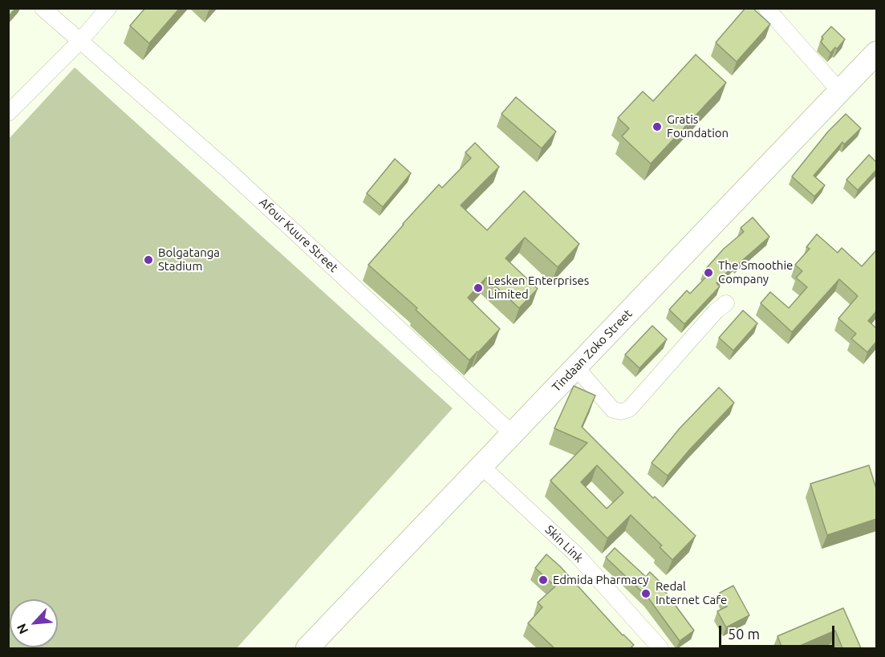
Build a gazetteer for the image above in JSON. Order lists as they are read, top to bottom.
{
  "streets": {
    "main road": ["Tindaan Zoko Street"],
    "street": ["Afour Kuure Street", "Skin Link"]
  },
  "crossings": [
    ["Afour Kuure Street", "Tindaan Zoko Street"],
    ["Tindaan Zoko Street", "Skin Link"]
  ],
  "places": [
    "Gratis Foundation",
    "Bolgatanga Stadium",
    "The Smoothie Company",
    "Lesken Enterprises Limited",
    "Edmida Pharmacy",
    "Redal Internet Cafe"
  ],
  "scale_bar": "50 m",
  "north": "bottom left"
}
